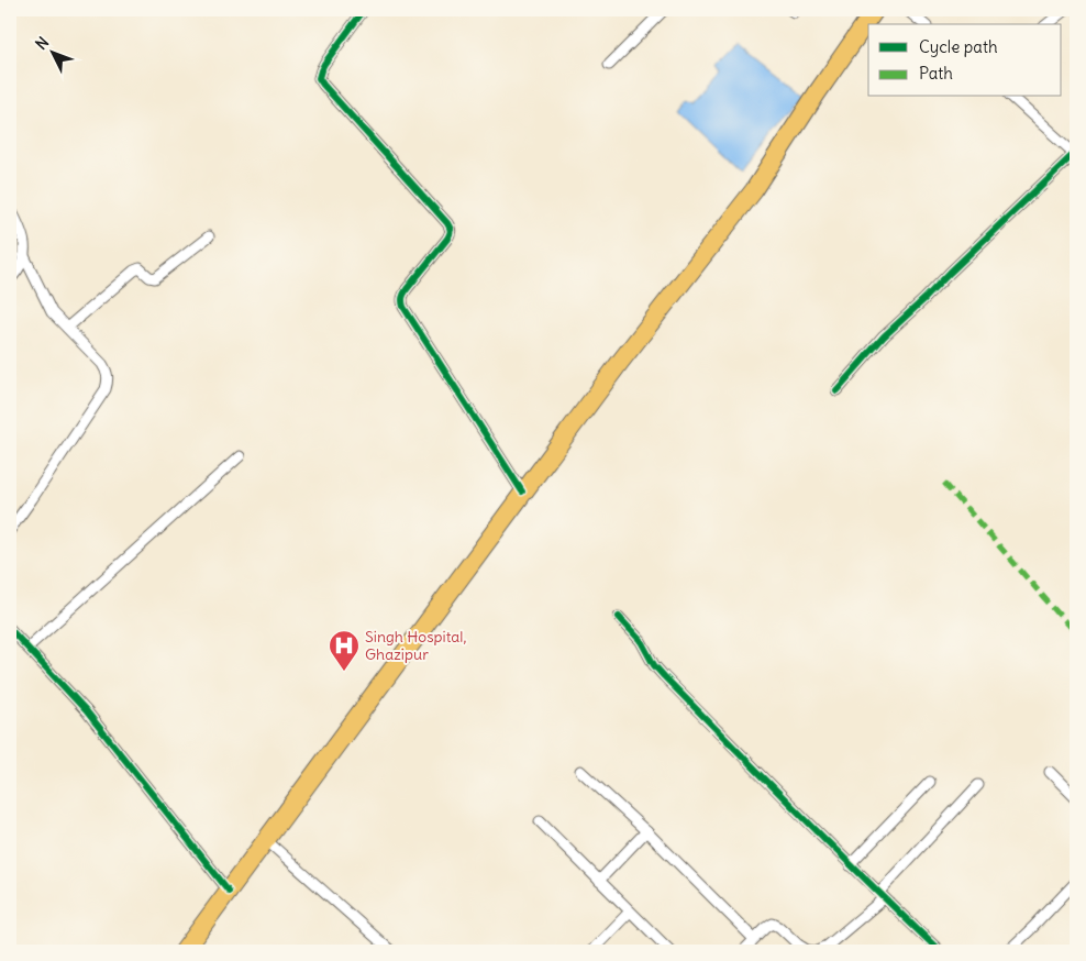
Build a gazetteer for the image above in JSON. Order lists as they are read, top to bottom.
{
  "places": {
    "hospital": ["Singh Hospital, Ghazipur"]
  },
  "legend": ["Cycle path", "Path"],
  "north": "top left"
}
